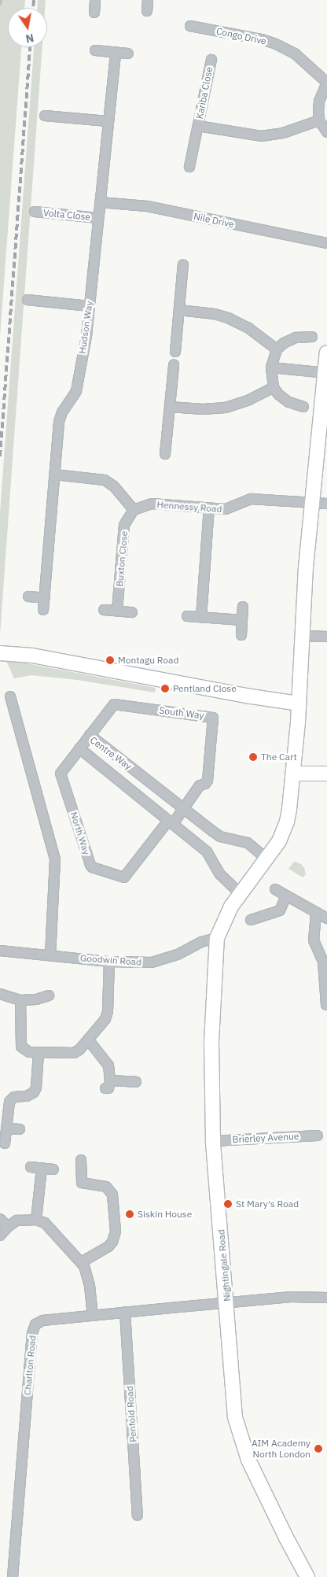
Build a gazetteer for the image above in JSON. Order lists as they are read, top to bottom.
{
  "streets": {
    "main road": ["Nightingale Road"],
    "street": [
      "Congo Drive",
      "Kariba Close",
      "Volta Close",
      "Nile Drive",
      "Hudson Way",
      "Hennessy Road",
      "Buxton Close",
      "South Way",
      "Centre Way",
      "North Way",
      "Goodwin Road",
      "Brierley Avenue",
      "Charlton Road",
      "Penfold Road"
    ]
  },
  "crossings": [
    ["Volta Close", "Hudson Way"],
    ["Nile Drive", "Hudson Way"],
    ["Hennessy Road", "Buxton Close"],
    ["South Way", "Centre Way"],
    ["Centre Way", "North Way"],
    ["Goodwin Road", "Nightingale Road"],
    ["Brierley Avenue", "Nightingale Road"],
    ["Nightingale Road", "Charlton Road"],
    ["Charlton Road", "Penfold Road"]
  ],
  "places": [
    "Montagu Road",
    "Pentland Close",
    "The Cart",
    "St Mary's Road",
    "Siskin House",
    "AIM Academy North London"
  ],
  "north": "bottom"
}
